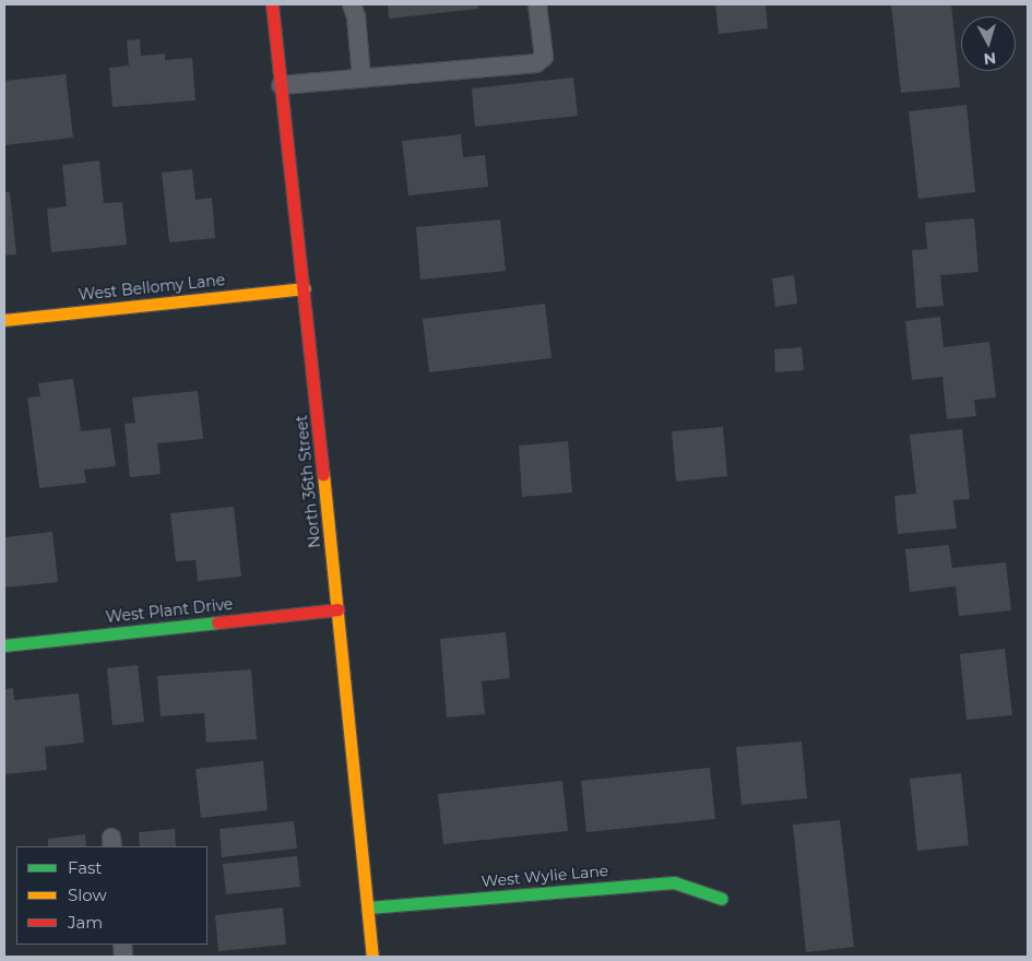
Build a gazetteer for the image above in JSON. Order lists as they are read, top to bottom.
{
  "streets": {
    "street": [
      "West Bellomy Lane",
      "North 36th Street",
      "West Plant Drive",
      "West Wylie Lane"
    ]
  },
  "crossings": [
    ["West Bellomy Lane", "North 36th Street"],
    ["North 36th Street", "West Plant Drive"],
    ["North 36th Street", "West Wylie Lane"]
  ],
  "legend": ["Fast", "Slow", "Jam"],
  "north": "bottom"
}
